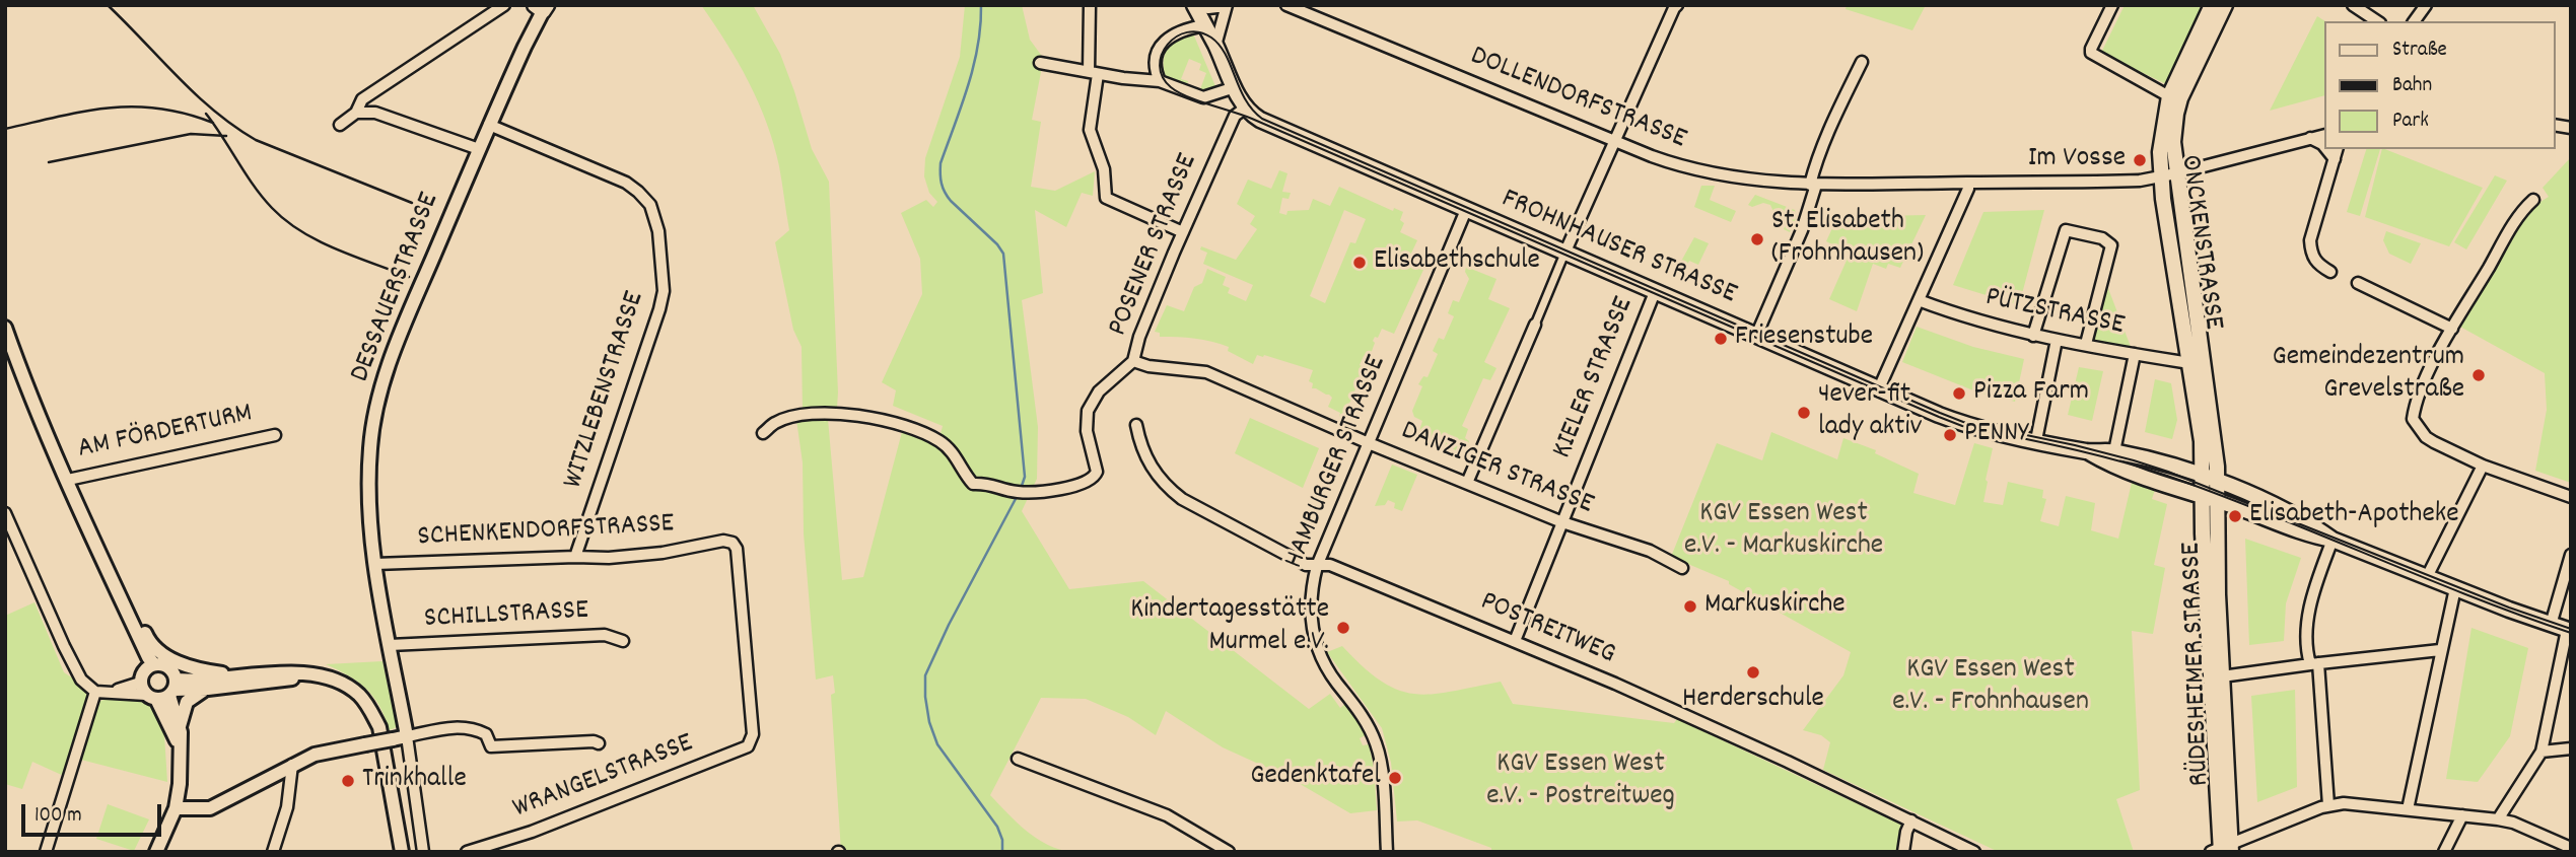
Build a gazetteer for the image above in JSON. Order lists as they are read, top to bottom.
{
  "streets": {
    "main road": ["ONCKENSTRASSE", "FROHNHAUSER STRASSE", "RÜDESHEIMER STRASSE"],
    "street": [
      "DOLLENDORFSTRASSE",
      "POSENER STRASSE",
      "DESSAUERSTRASSE",
      "PÜTZSTRASSE",
      "KIELER STRASSE",
      "WITZLEBENSTRASSE",
      "AM FÖRDERTURM",
      "HAMBURGER STRASSE",
      "DANZIGER STRASSE",
      "SCHENKENDORFSTRASSE",
      "SCHILLSTRASSE",
      "POSTREITWEG",
      "WRANGELSTRASSE"
    ]
  },
  "crossings": [
    ["DOLLENDORFSTRASSE", "ONCKENSTRASSE"],
    ["ONCKENSTRASSE", "FROHNHAUSER STRASSE"],
    ["ONCKENSTRASSE", "RÜDESHEIMER STRASSE"],
    ["POSENER STRASSE", "FROHNHAUSER STRASSE"],
    ["POSENER STRASSE", "DANZIGER STRASSE"],
    ["FROHNHAUSER STRASSE", "KIELER STRASSE"],
    ["FROHNHAUSER STRASSE", "HAMBURGER STRASSE"],
    ["FROHNHAUSER STRASSE", "RÜDESHEIMER STRASSE"],
    ["DESSAUERSTRASSE", "WITZLEBENSTRASSE"],
    ["DESSAUERSTRASSE", "SCHENKENDORFSTRASSE"],
    ["DESSAUERSTRASSE", "SCHILLSTRASSE"],
    ["KIELER STRASSE", "DANZIGER STRASSE"],
    ["KIELER STRASSE", "POSTREITWEG"],
    ["WITZLEBENSTRASSE", "SCHENKENDORFSTRASSE"],
    ["HAMBURGER STRASSE", "DANZIGER STRASSE"],
    ["HAMBURGER STRASSE", "POSTREITWEG"],
    ["SCHENKENDORFSTRASSE", "WRANGELSTRASSE"]
  ],
  "parks": ["KGV Essen West e.V. - Markuskirche", "KGV Essen West e.V. - Frohnhausen", "KGV Essen West e.V. - Postreitweg"],
  "places": [
    "Im Vosse",
    "St. Elisabeth (Frohnhausen)",
    "Elisabethschule",
    "Friesenstube",
    "Gemeindezentrum Grevelstraße",
    "Pizza Farm",
    "4ever-fit lady aktiv",
    "PENNY",
    "Elisabeth-Apotheke",
    "Markuskirche",
    "Kindertagesstätte Murmel e.V.",
    "Herderschule",
    "Gedenktafel",
    "Trinkhalle"
  ],
  "legend": ["Straße", "Bahn", "Park"],
  "scale_bar": "100 m"
}
